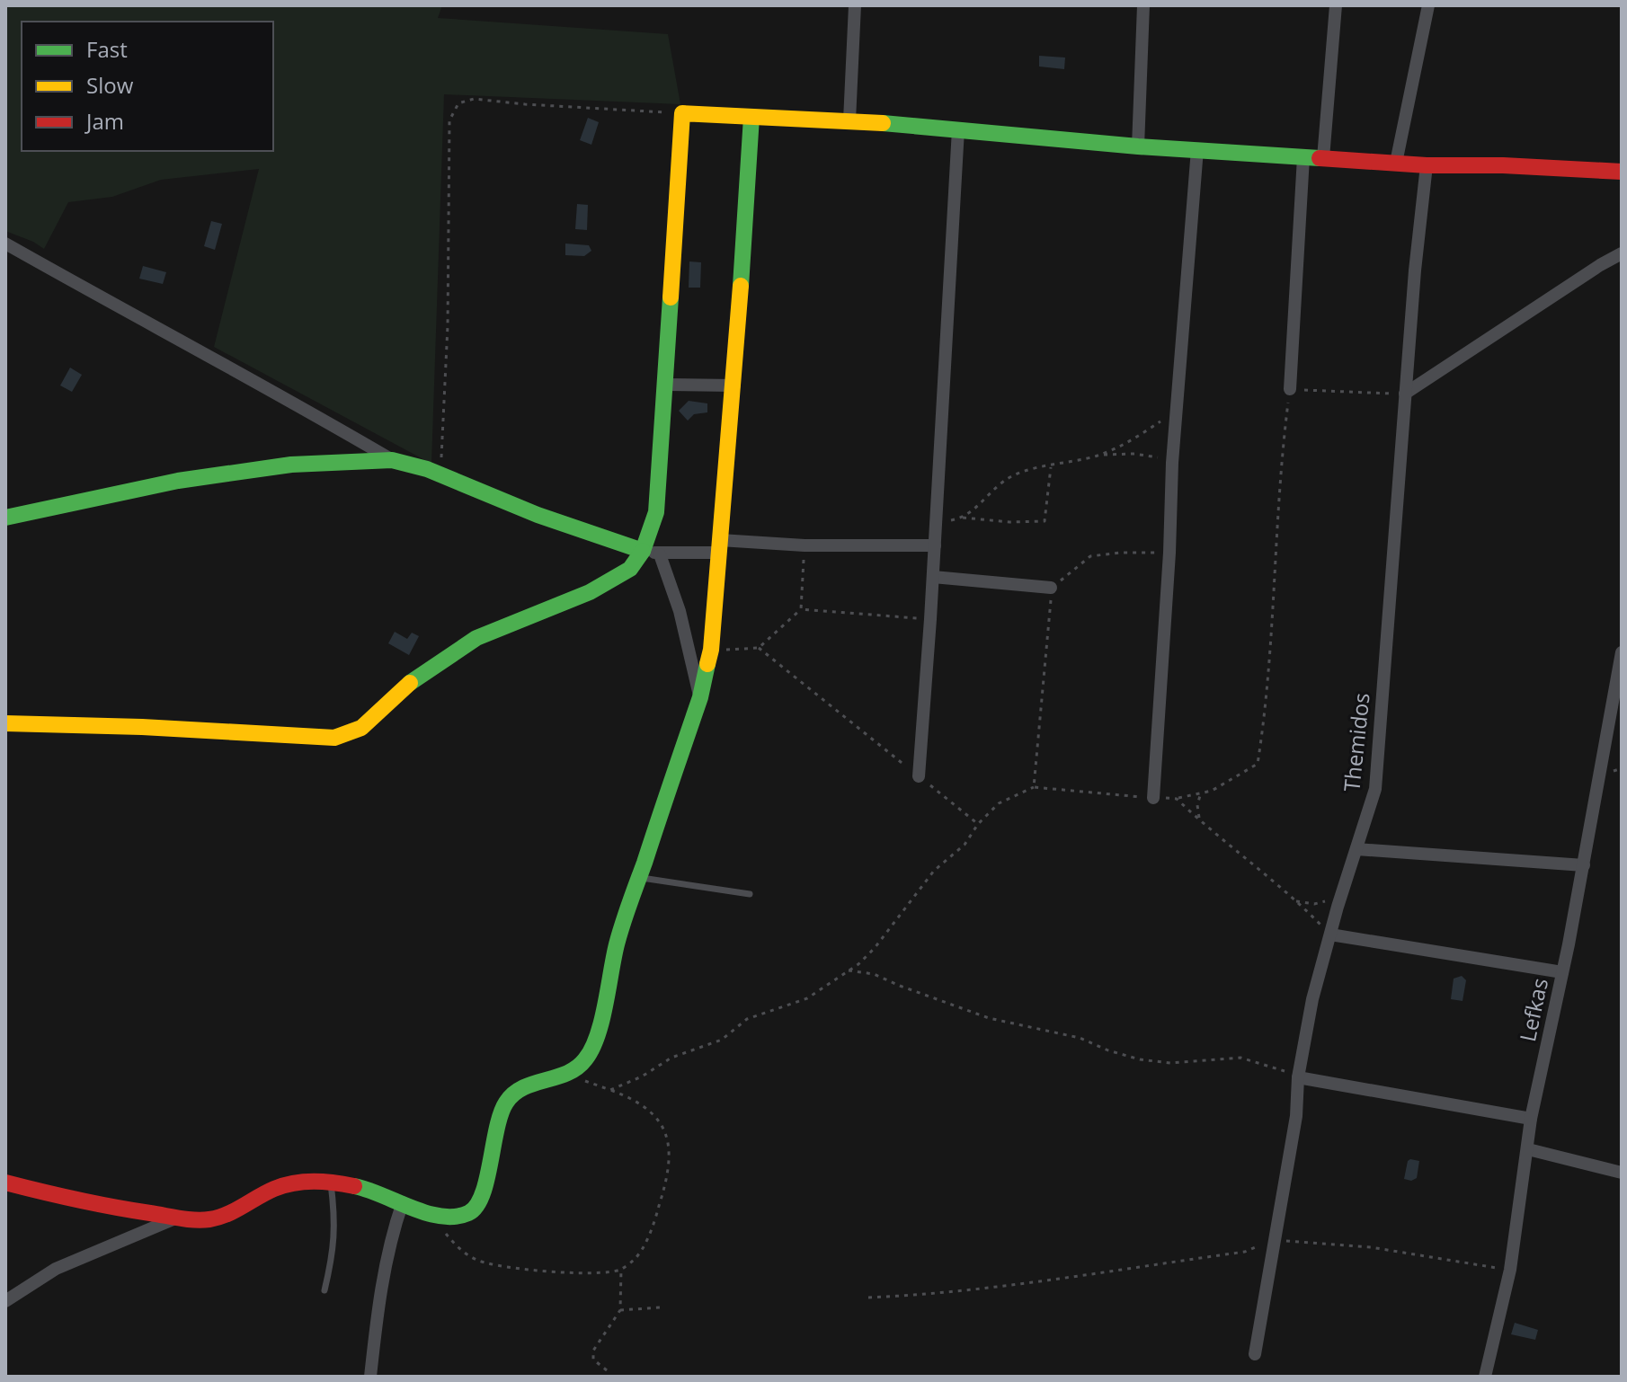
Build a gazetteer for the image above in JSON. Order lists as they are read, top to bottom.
{
  "streets": {
    "street": ["Themidos", "Lefkas"]
  },
  "legend": ["Fast", "Slow", "Jam"]
}
